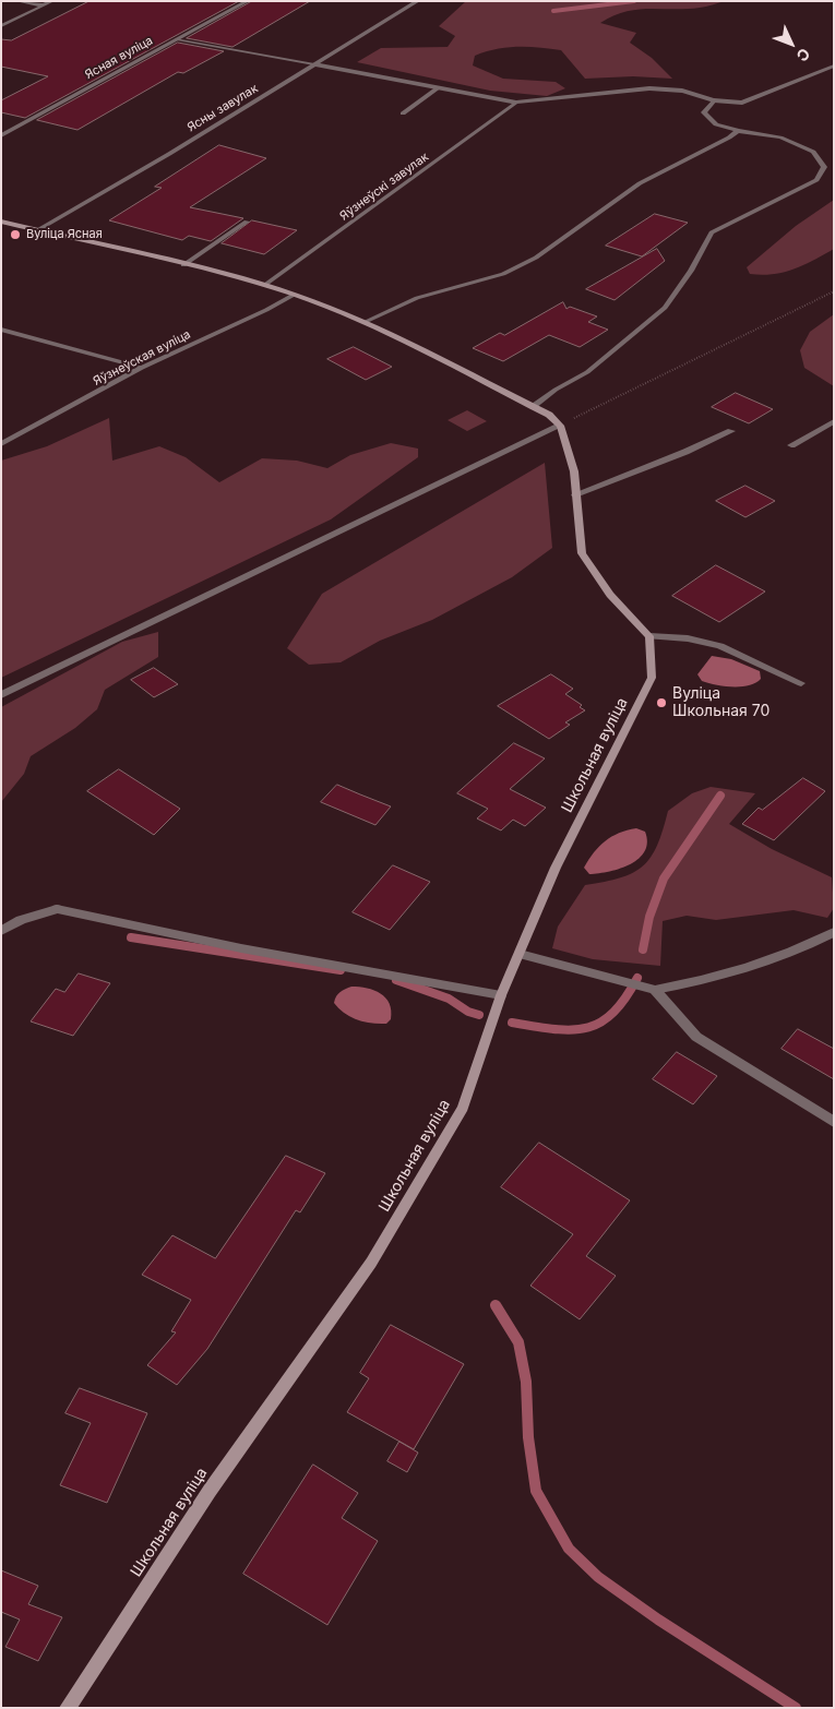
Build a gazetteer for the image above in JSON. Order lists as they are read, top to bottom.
{
  "streets": {
    "street": [
      "Ясная вуліца",
      "Ясны завулак",
      "Яўзнеўскі завулак",
      "Яўзнеўская вуліца",
      "Школьная вуліца"
    ]
  },
  "places": ["Вуліца Ясная", "Вуліца Школьная 70"],
  "north": "bottom right"
}
